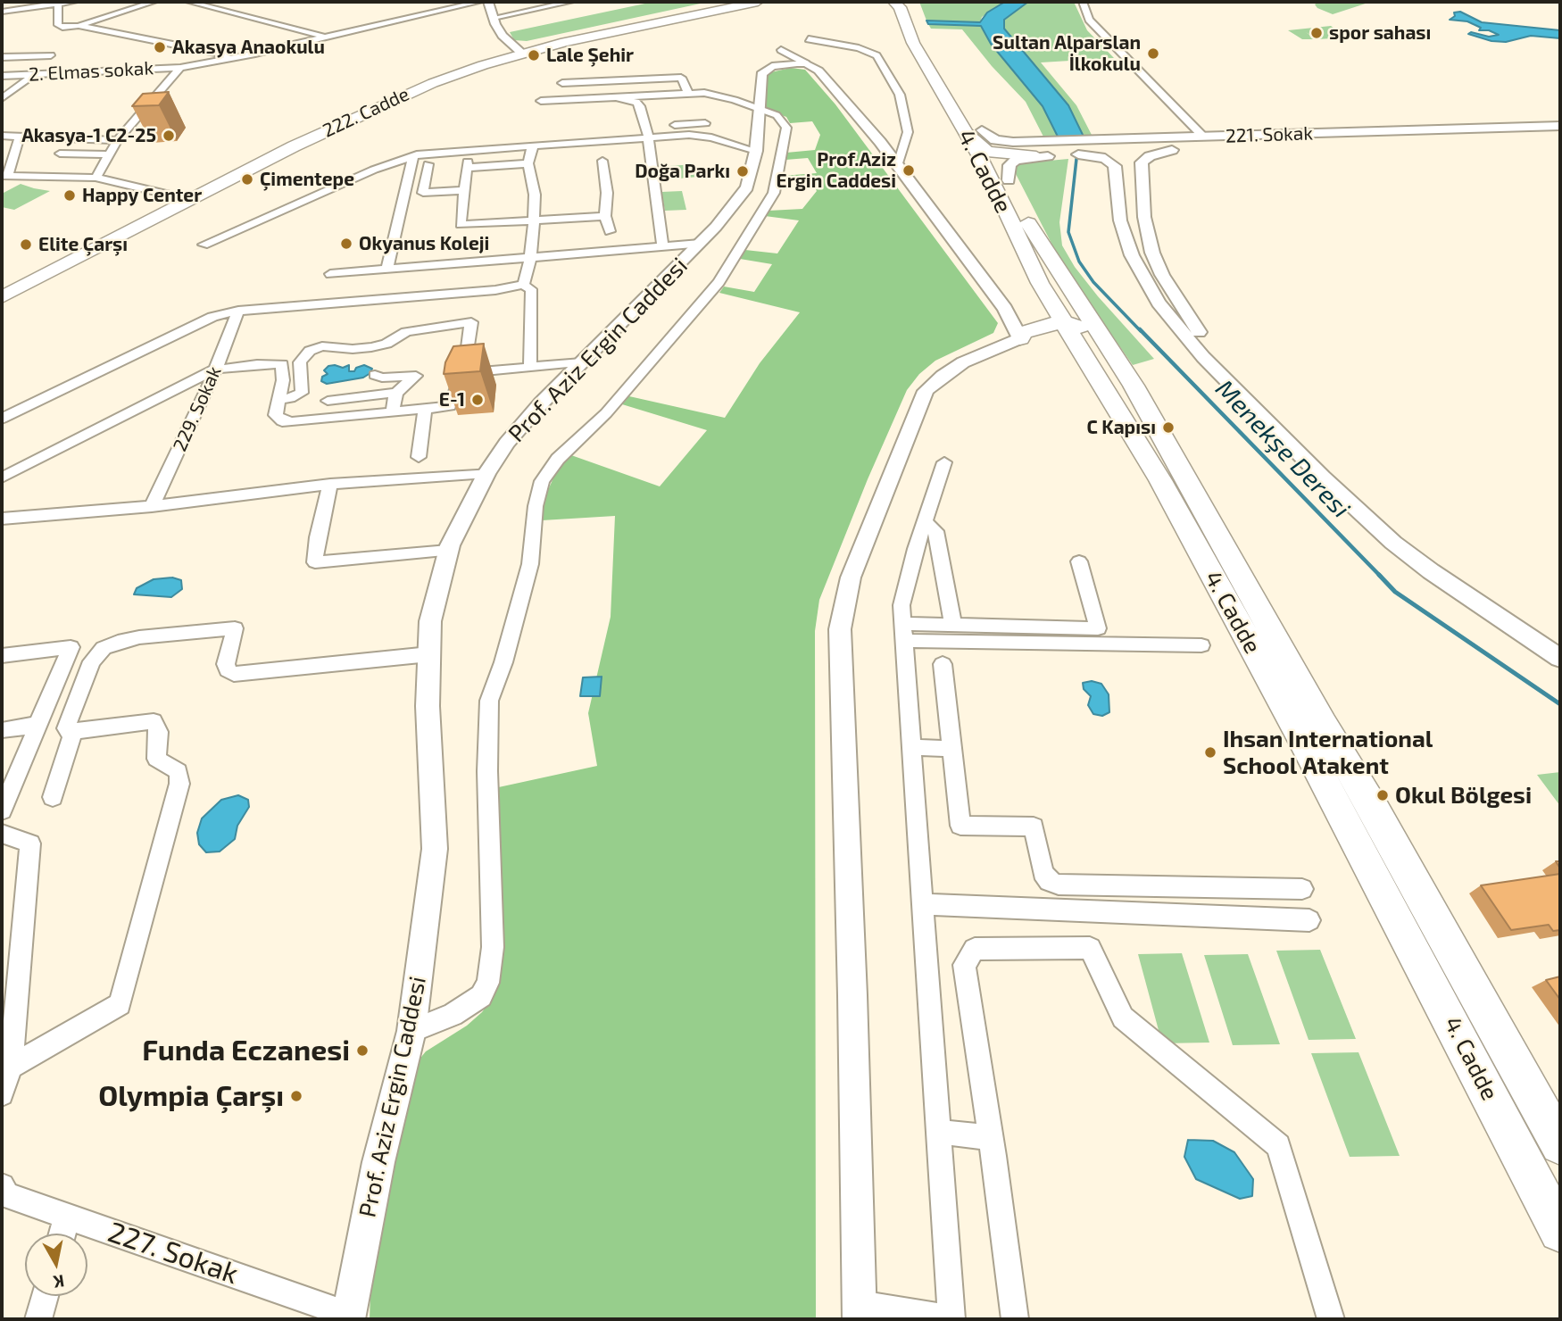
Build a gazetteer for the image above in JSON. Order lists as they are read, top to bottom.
{
  "streets": {
    "main road": ["222. Cadde", "4. Cadde"],
    "street": [
      "2. Elmas sokak",
      "221. Sokak",
      "Prof. Aziz Ergin Caddesi",
      "229. Sokak",
      "227. Sokak"
    ]
  },
  "crossings": [
    ["221. Sokak", "4. Cadde"],
    ["Prof. Aziz Ergin Caddesi", "227. Sokak"]
  ],
  "water": ["Menekşe Deresi"],
  "places": [
    "spor sahası",
    "Akasya Anaokulu",
    "Sultan Alparslan İlkokulu",
    "Lale Şehir",
    "Akasya-1 C2-25",
    "Prof.Aziz Ergin Caddesi",
    "Doğa Parkı",
    "Çimentepe",
    "Happy Center",
    "Okyanus Koleji",
    "Elite Çarşı",
    "E-1",
    "C Kapısı",
    "Ihsan International School Atakent",
    "Okul Bölgesi",
    "Funda Eczanesi",
    "Olympia Çarşı"
  ],
  "north": "bottom"
}
